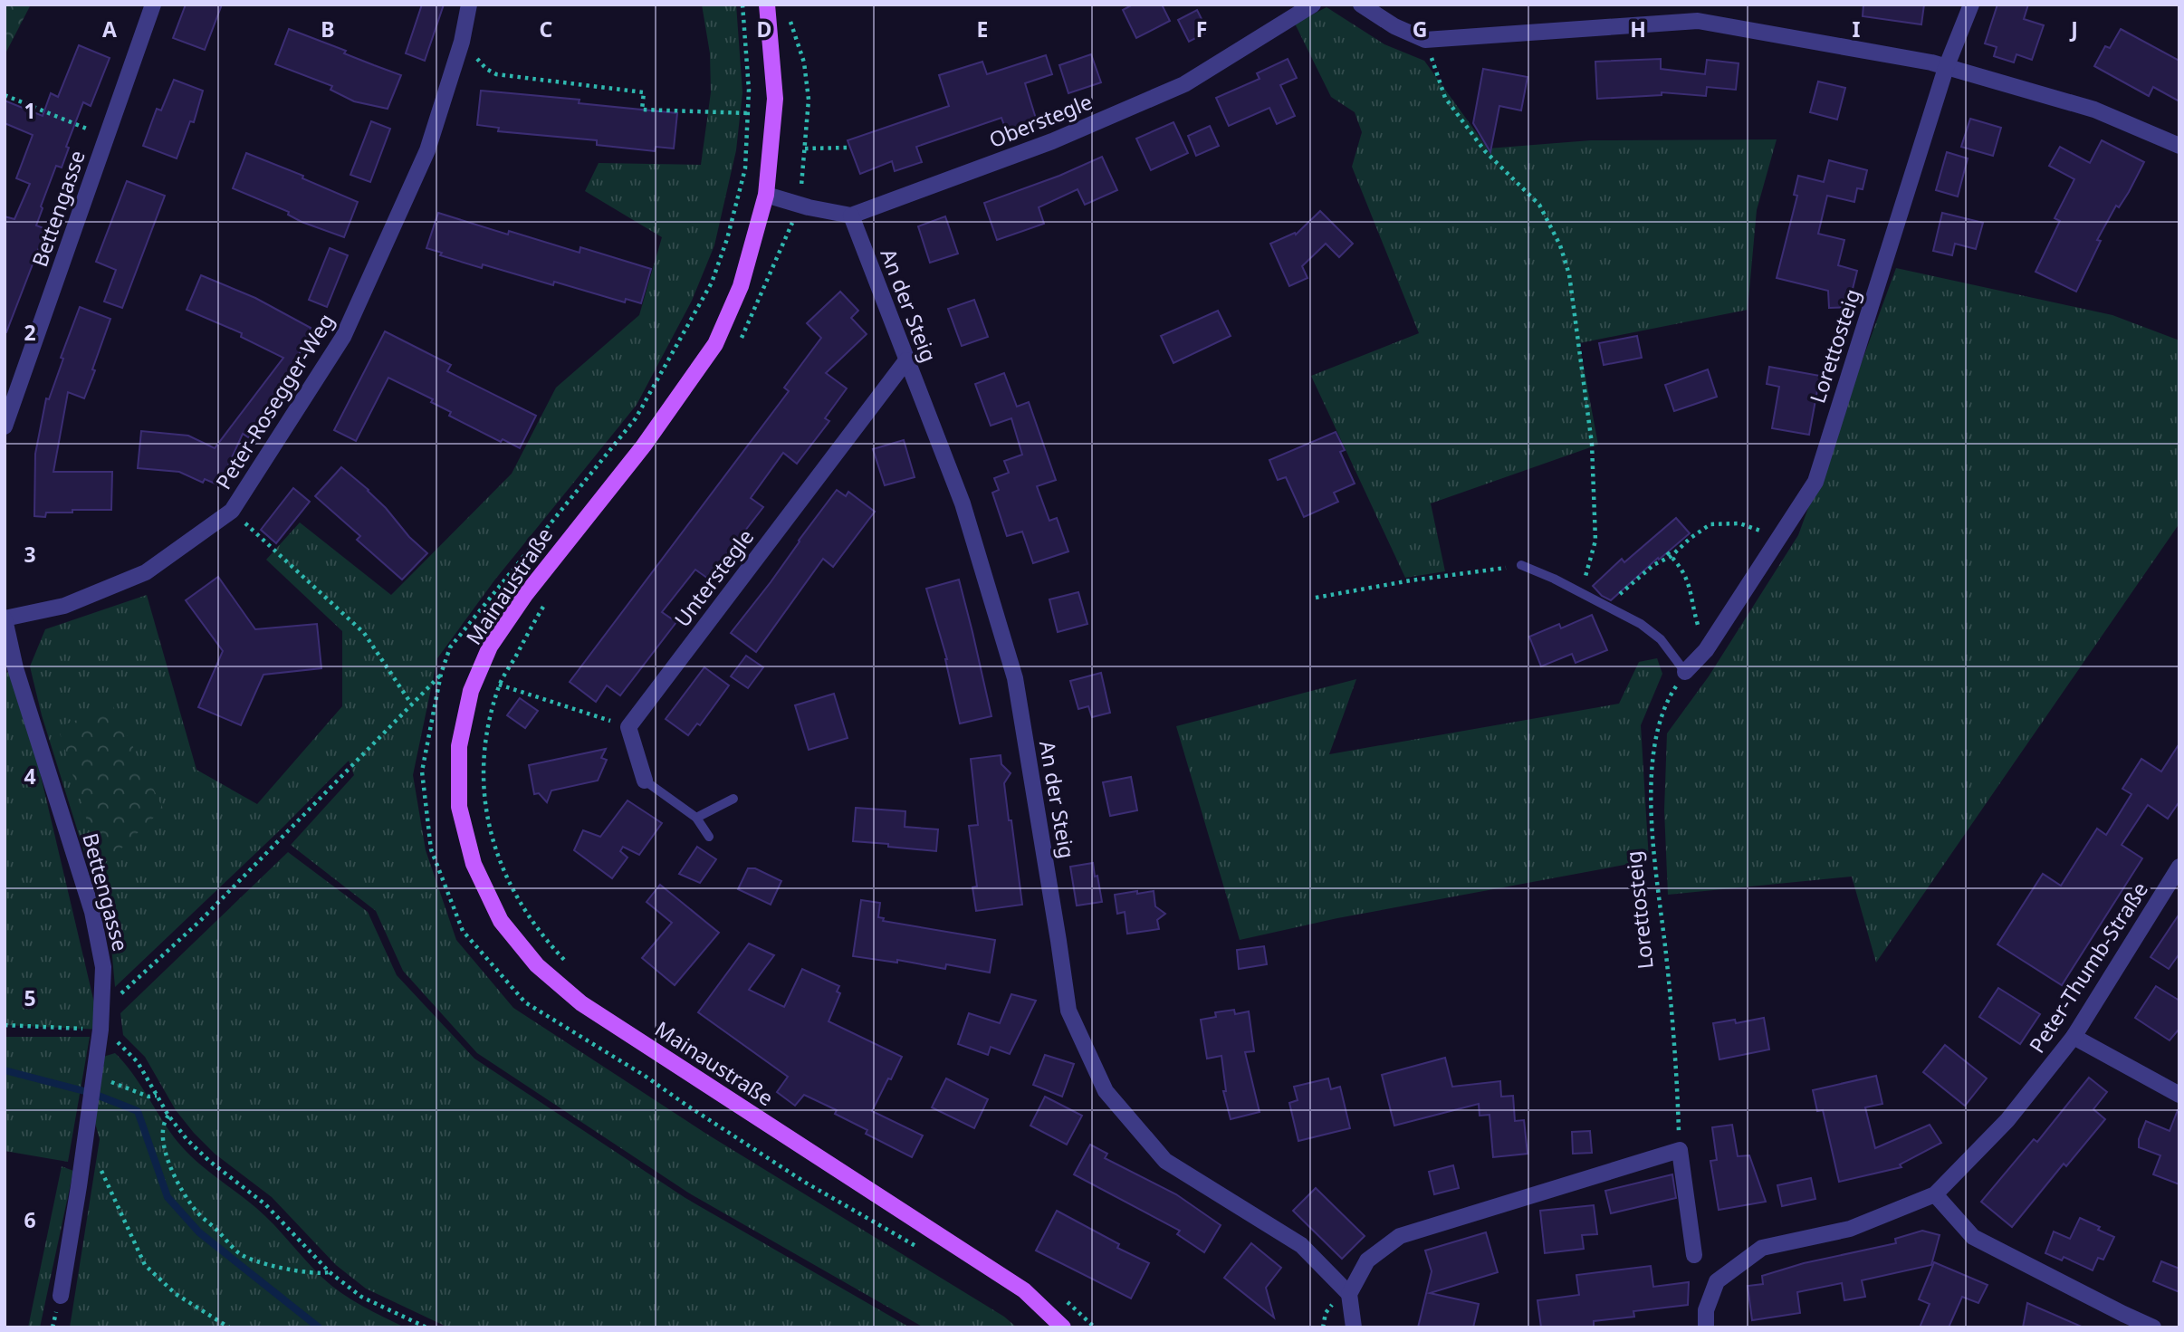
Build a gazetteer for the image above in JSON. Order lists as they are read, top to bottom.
{
  "streets": {
    "main road": ["Mainaustraße"],
    "street": [
      "Oberstegle",
      "Bettengasse",
      "An der Steig",
      "Lorettosteig",
      "Peter-Rosegger-Weg",
      "Unterstegle",
      "Peter-Thumb-Straße"
    ]
  },
  "crossings": [
    ["Oberstegle", "An der Steig"],
    ["Bettengasse", "Peter-Rosegger-Weg"],
    ["An der Steig", "Unterstegle"]
  ],
  "grid": {
    "columns": [
      "A",
      "B",
      "C",
      "D",
      "E",
      "F",
      "G",
      "H",
      "I",
      "J"
    ],
    "rows": [
      "1",
      "2",
      "3",
      "4",
      "5",
      "6"
    ]
  }
}
